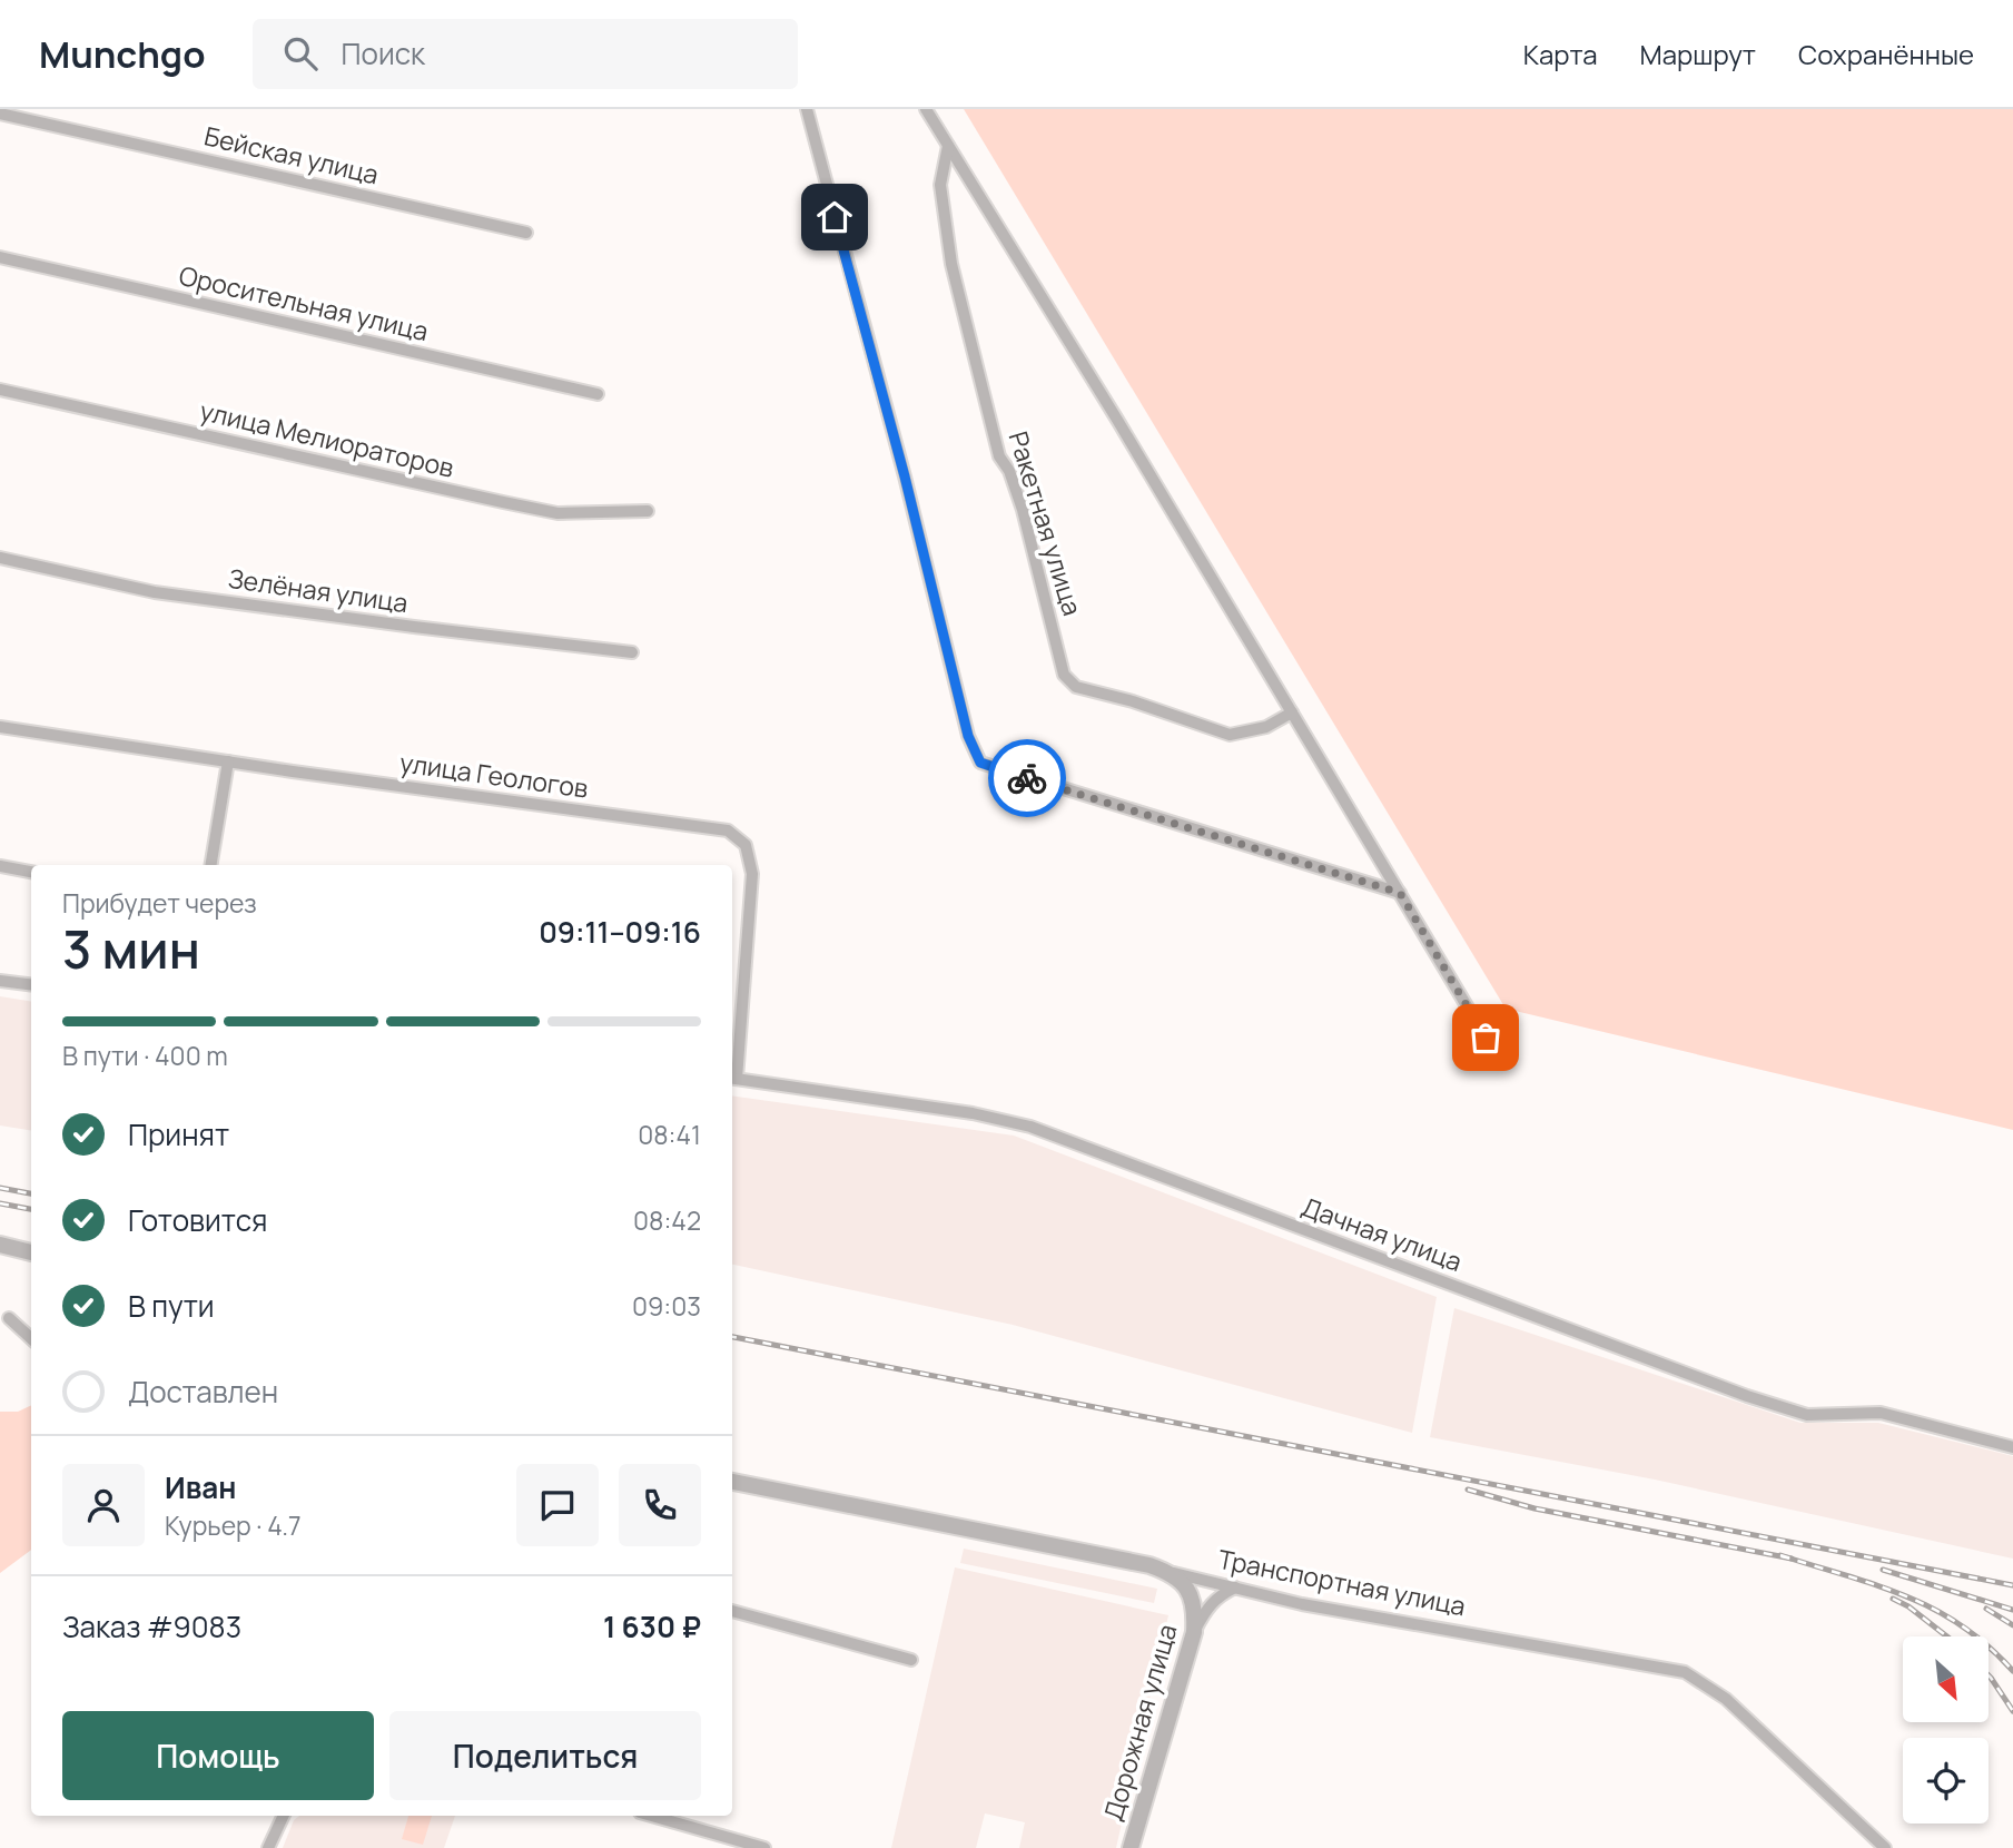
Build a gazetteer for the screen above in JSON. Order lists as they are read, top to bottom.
{
  "streets": {
    "street": [
      "Бейская улица",
      "Оросительная улица",
      "улица Мелиораторов",
      "Ракетная улица",
      "Зелёная улица",
      "улица Геологов",
      "Дачная улица",
      "Транспортная улица",
      "Дорожная улица"
    ]
  },
  "crossings": [
    ["улица Геологов", "Дачная улица"],
    ["Транспортная улица", "Дорожная улица"]
  ],
  "north": "bottom right",
  "page": {
    "header": "Munchgo",
    "search": "Поиск",
    "nav": ["Карта", "Маршрут", "Сохранённые"],
    "heading": ["3 мин", "Прибудет через", "09:11–09:16"],
    "panel": [
      "Иван",
      "Курьер · 4.7",
      "Заказ #9083",
      "1 630 ₽"
    ],
    "bar": "В пути · 400 m",
    "list": [
      ["Принят", "08:41"],
      ["Готовится", "08:42"],
      ["В пути", "09:03"],
      "Доставлен"
    ],
    "buttons": ["Помощь", "Поделиться"]
  }
}
